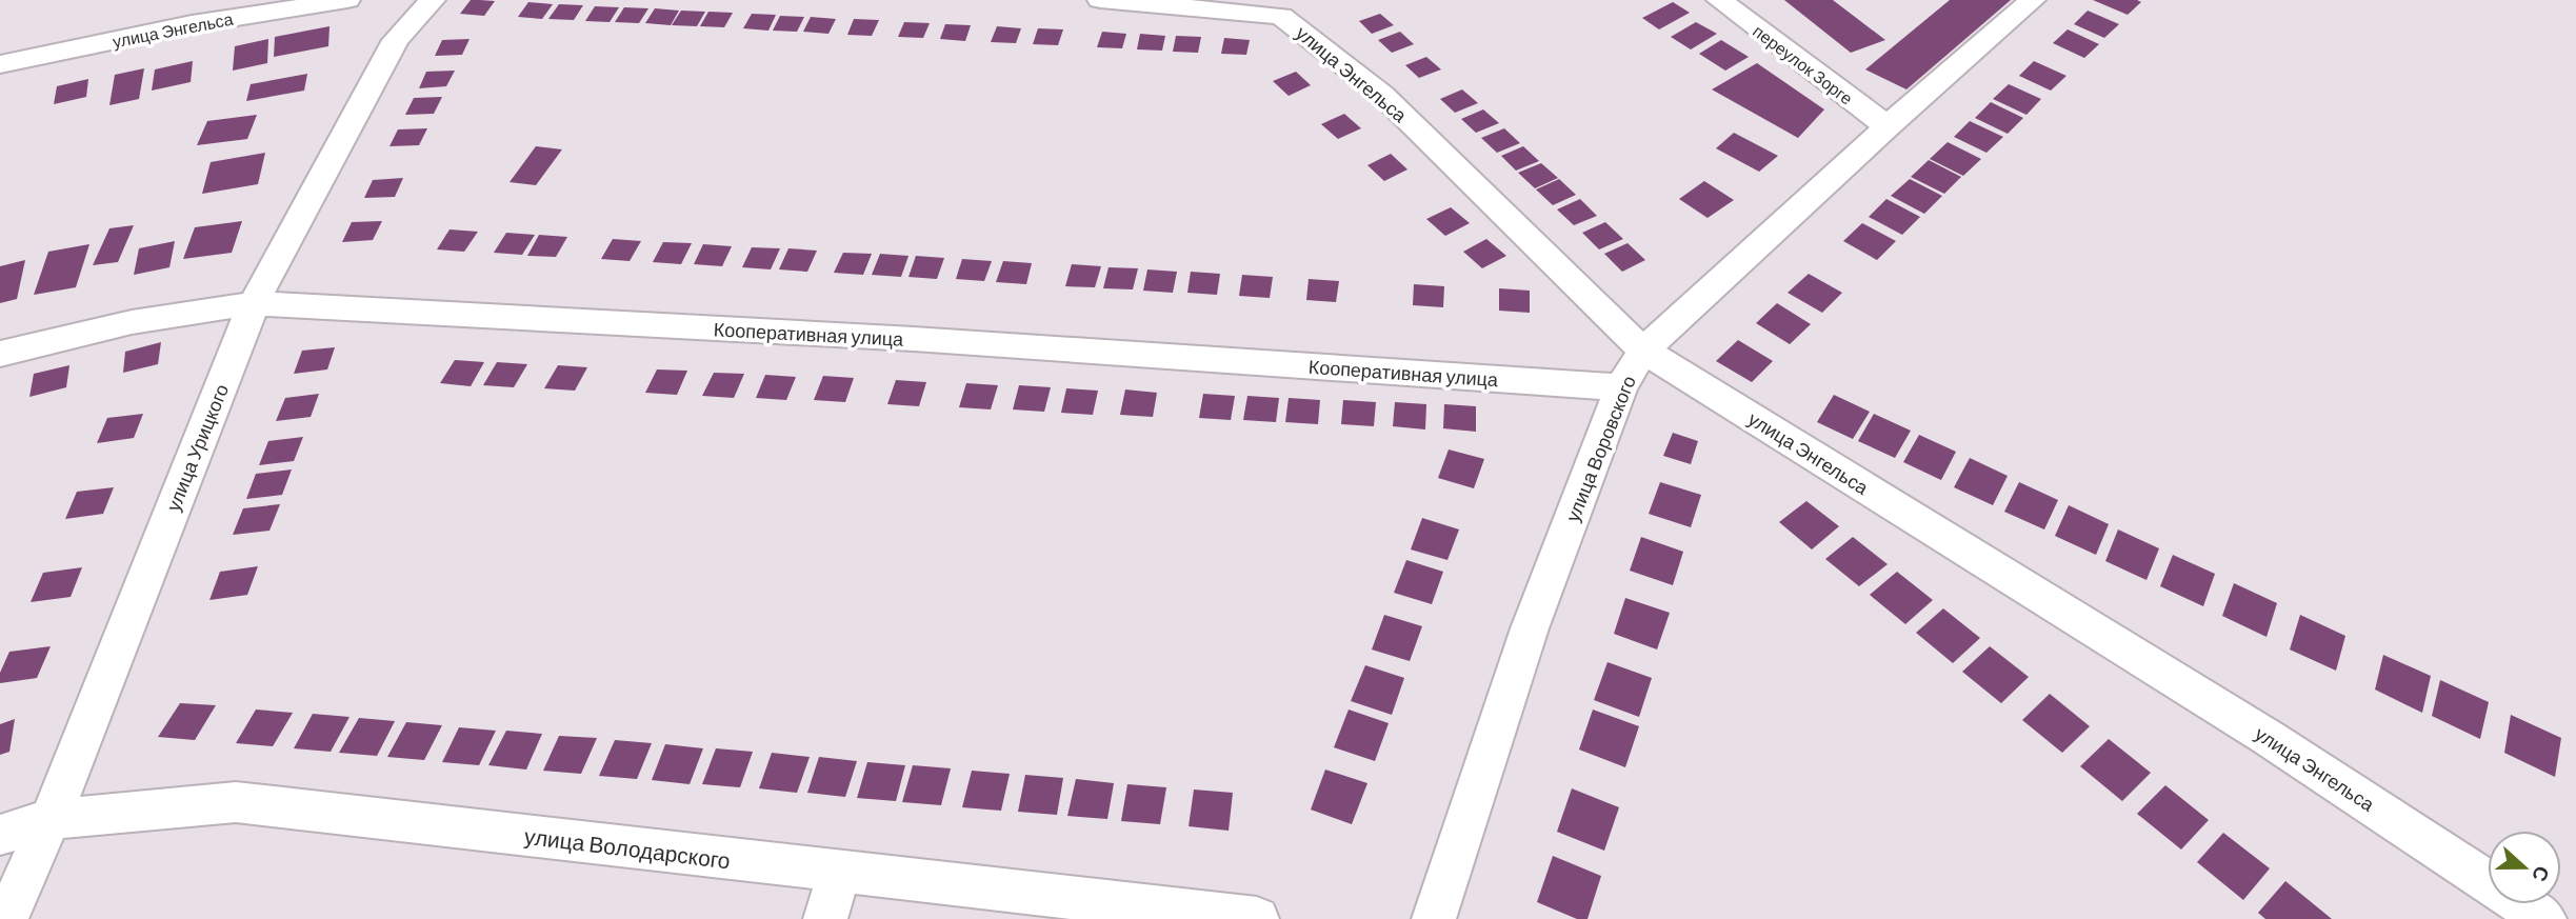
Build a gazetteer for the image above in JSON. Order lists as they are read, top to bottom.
{
  "streets": {
    "street": [
      "улица Энгельса",
      "переулок Зорге",
      "Кооперативная улица",
      "улица Урицкого",
      "улица Воровского",
      "улица Володарского"
    ]
  },
  "crossings": [
    ["улица Энгельса", "улица Воровского"],
    ["переулок Зорге", "улица Воровского"],
    ["Кооперативная улица", "улица Урицкого"],
    ["Кооперативная улица", "улица Воровского"],
    ["улица Урицкого", "улица Володарского"]
  ],
  "north": "right"
}
